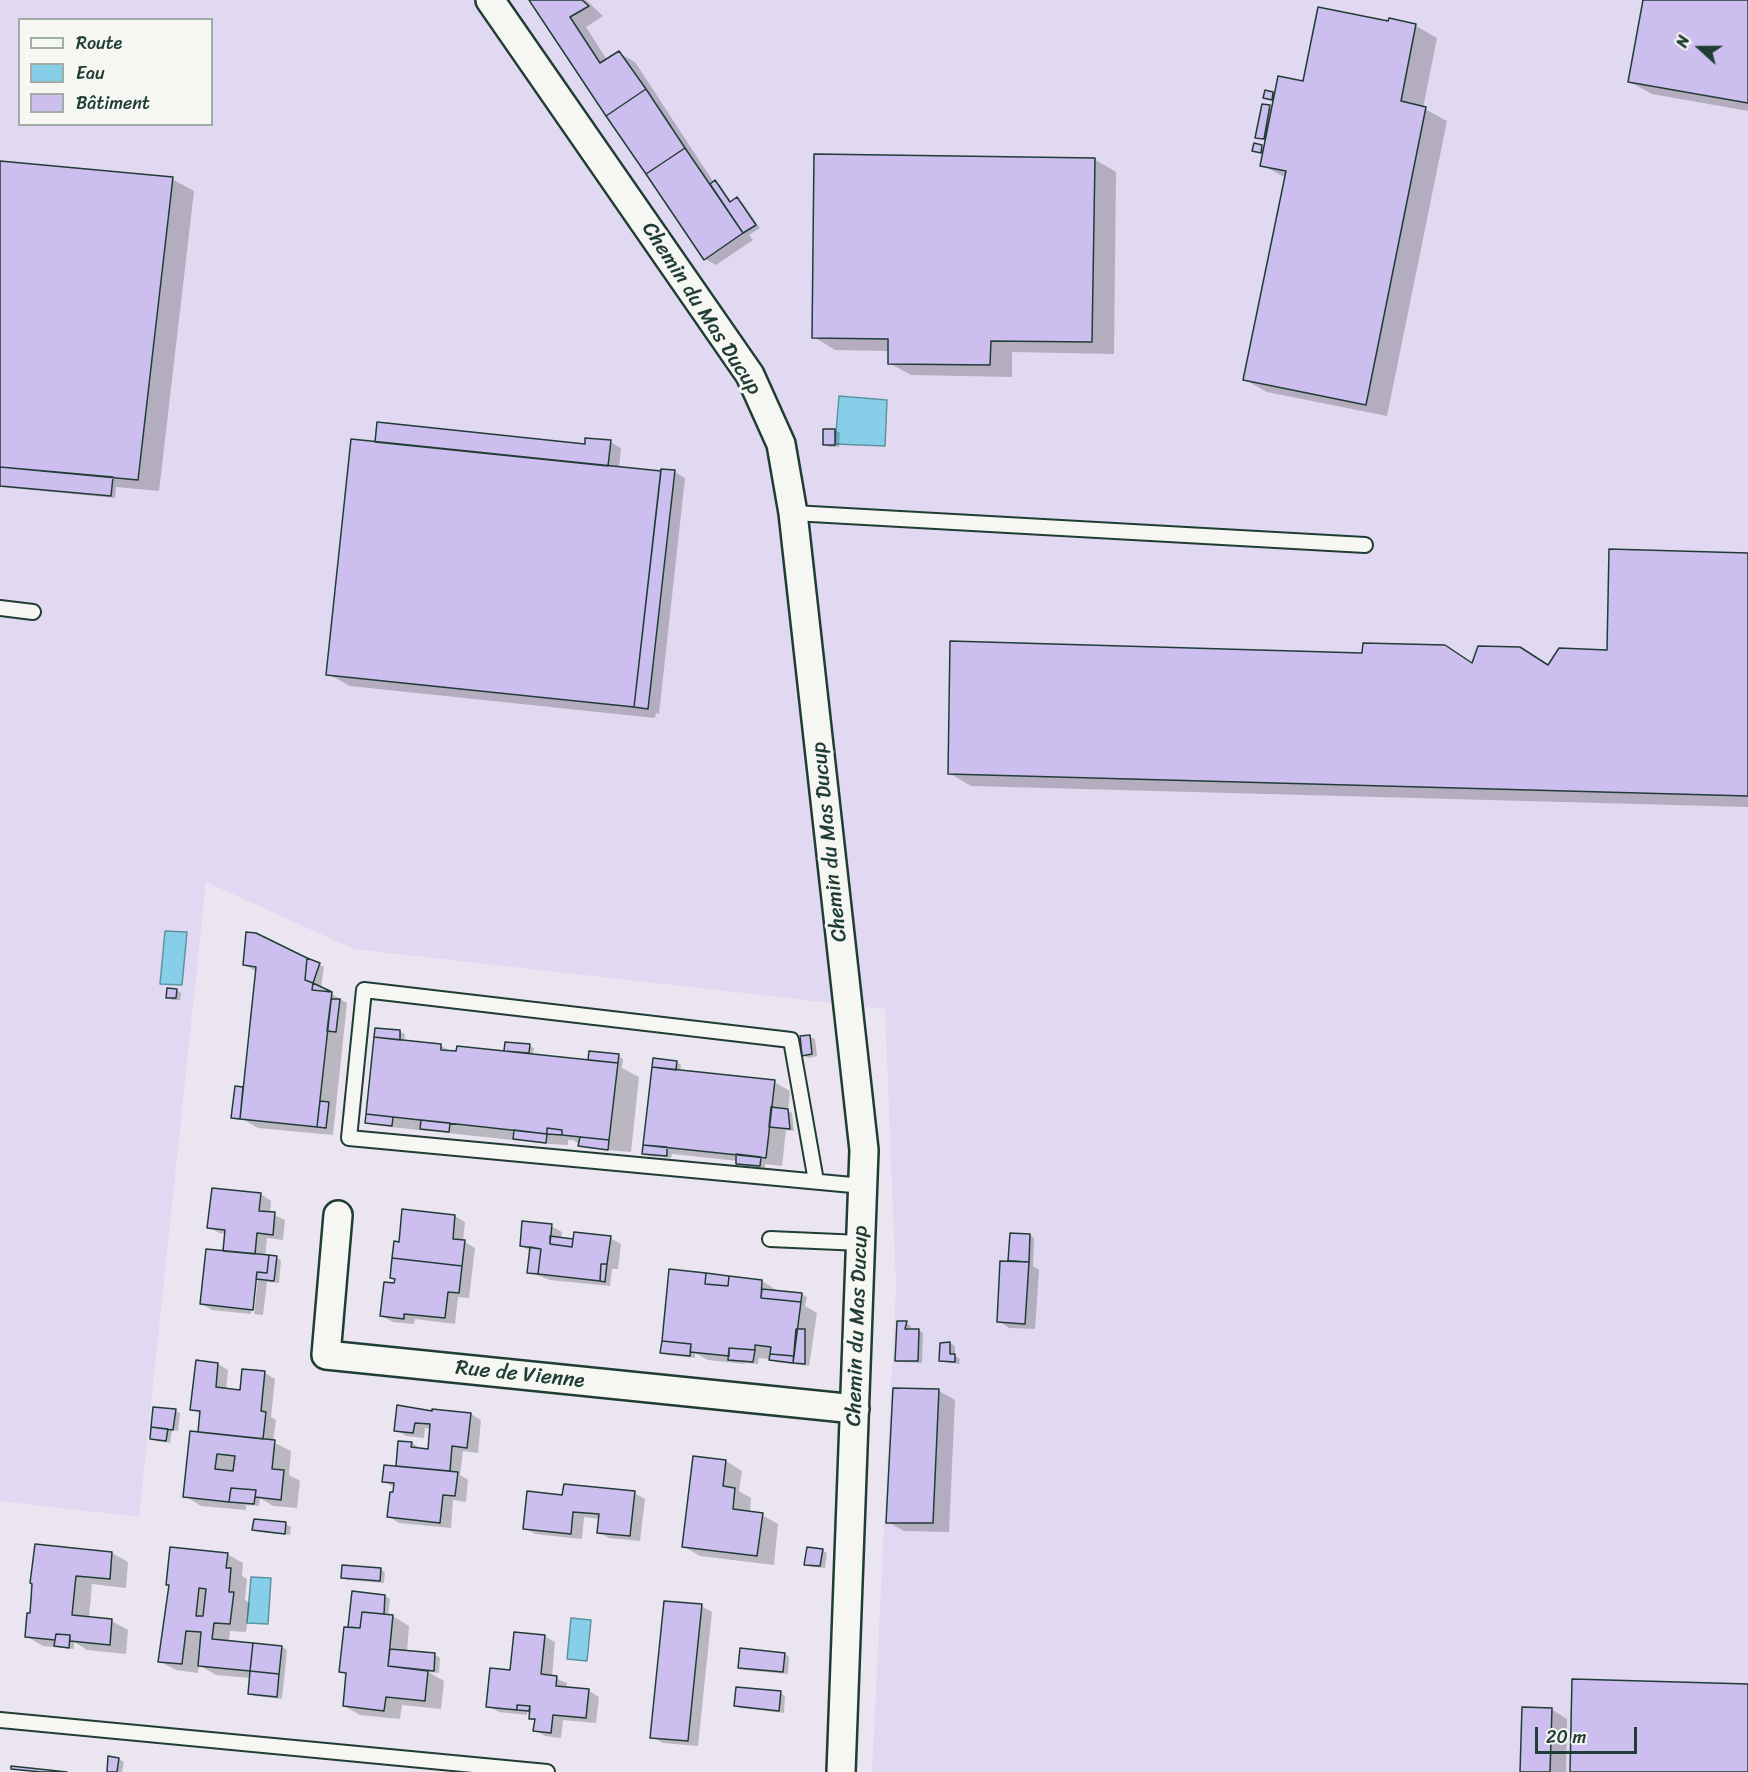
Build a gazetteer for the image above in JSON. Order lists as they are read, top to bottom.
{
  "streets": {
    "street": ["Chemin du Mas Ducup", "Rue de Vienne"]
  },
  "crossings": [
    ["Chemin du Mas Ducup", "Rue de Vienne"]
  ],
  "legend": ["Route", "Eau", "Bâtiment"],
  "scale_bar": "20 m",
  "north": "left"
}
